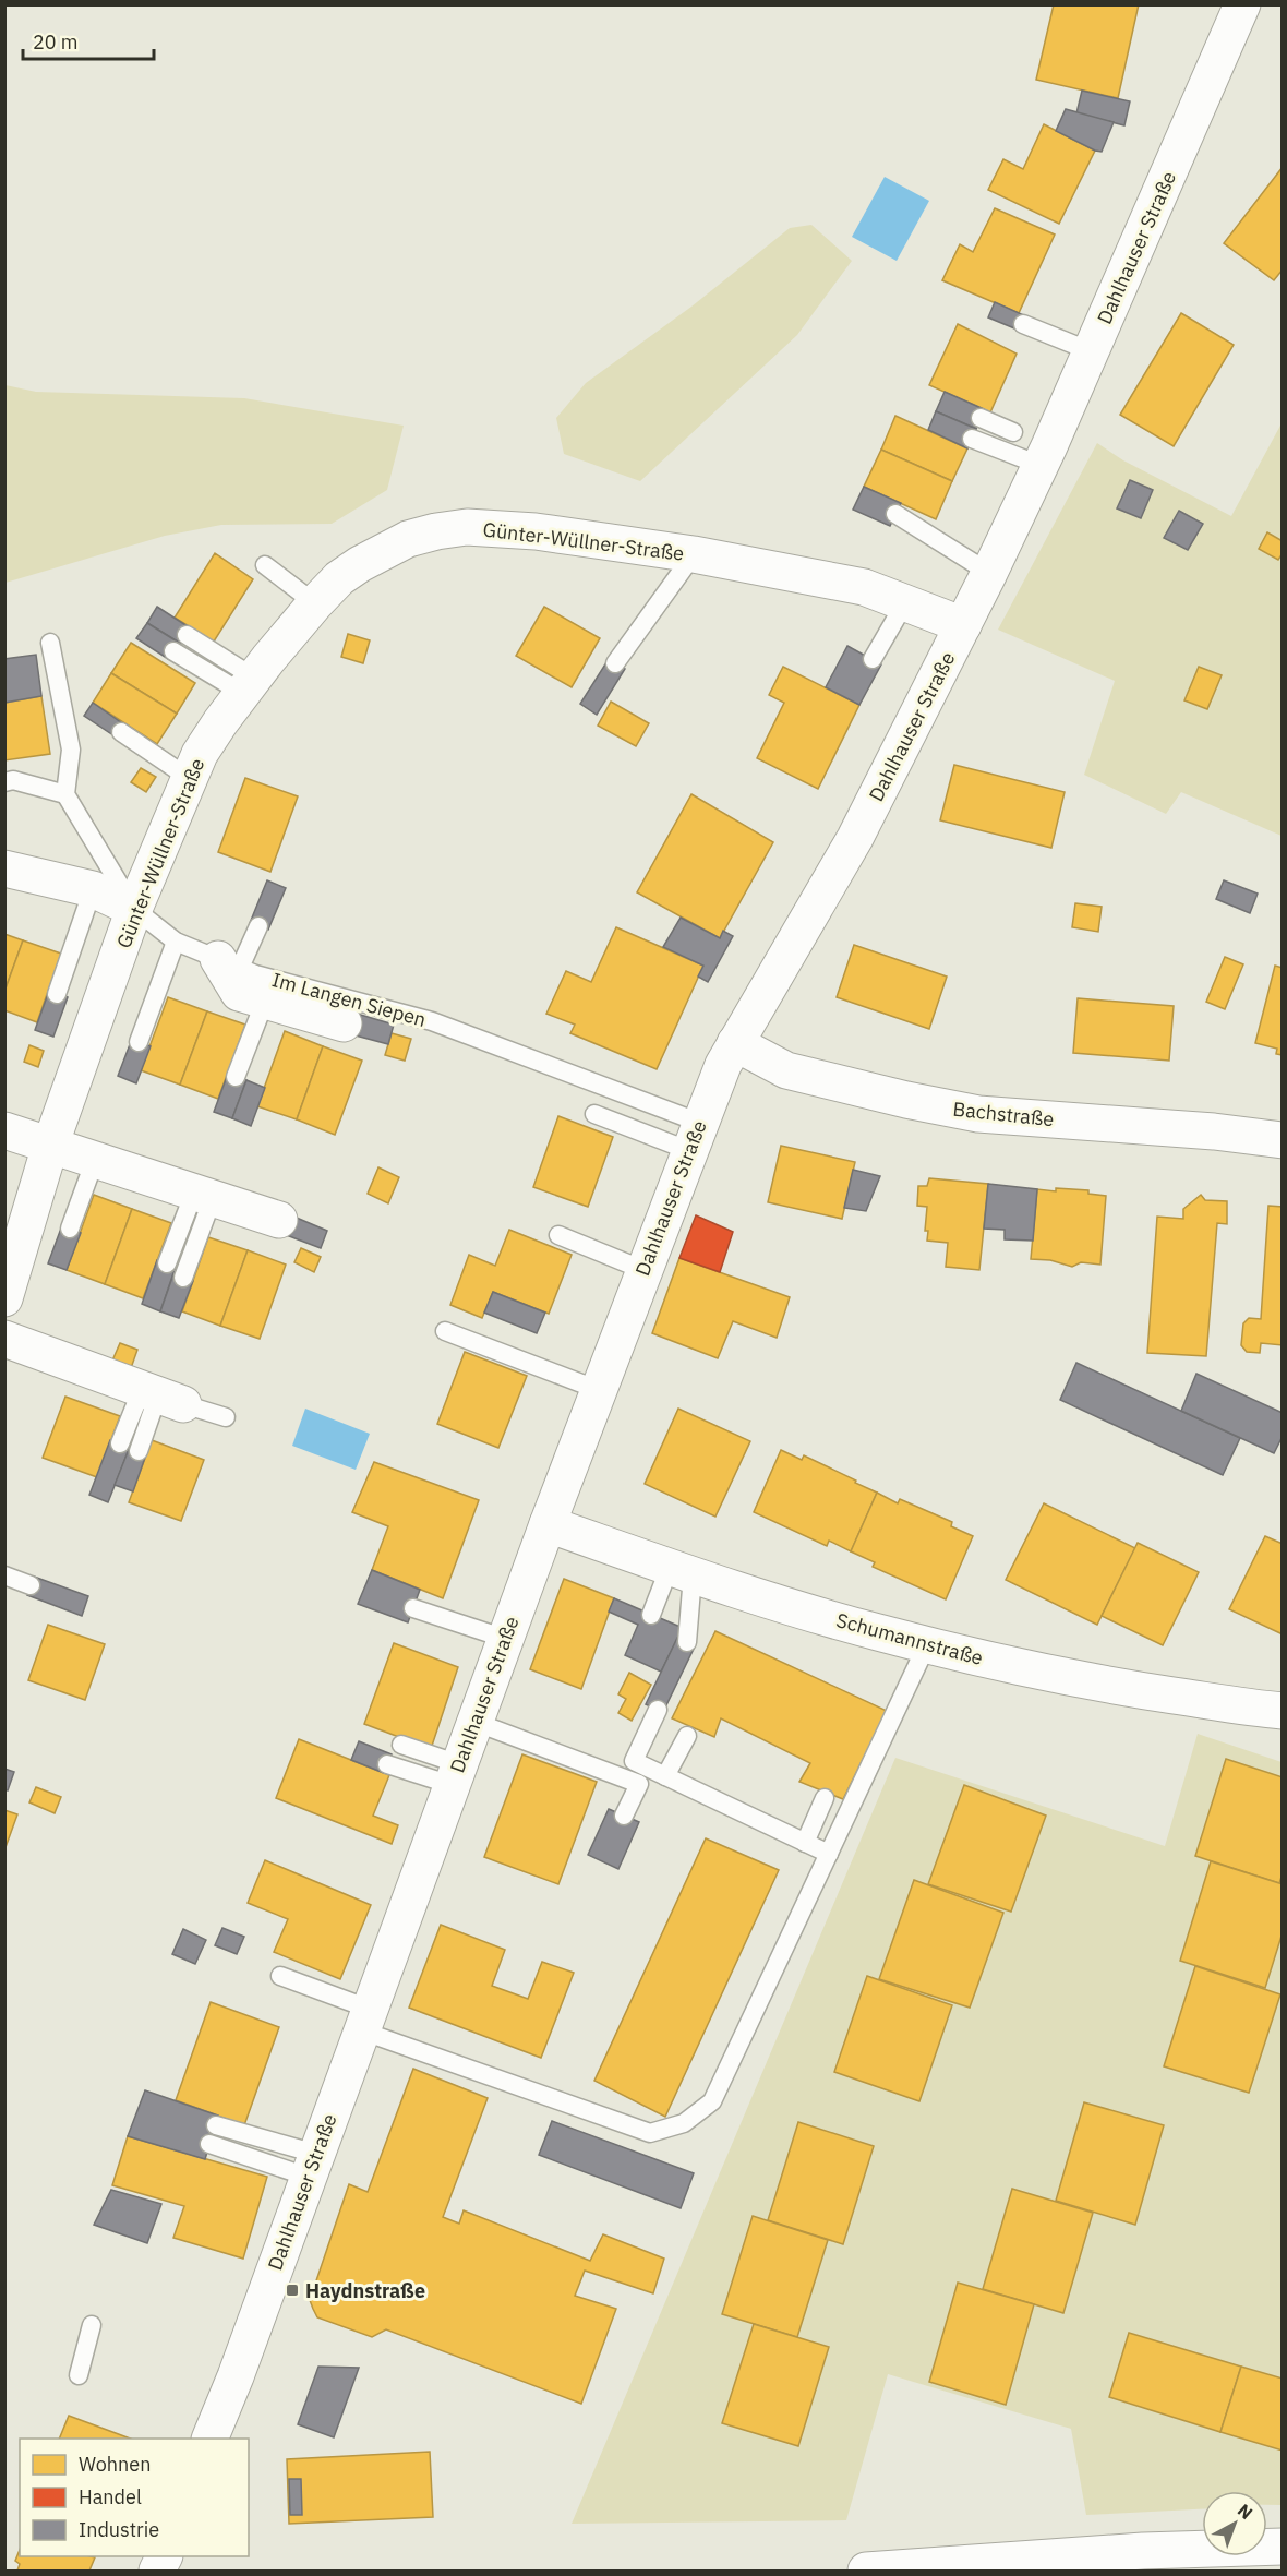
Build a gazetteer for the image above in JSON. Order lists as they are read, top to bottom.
{
  "streets": {
    "street": [
      "Dahlhauser Straße",
      "Günter-Wüllner-Straße",
      "Im Langen Siepen",
      "Bachstraße",
      "Schumannstraße"
    ]
  },
  "crossings": [
    ["Dahlhauser Straße", "Günter-Wüllner-Straße"],
    ["Dahlhauser Straße", "Im Langen Siepen"],
    ["Dahlhauser Straße", "Bachstraße"],
    ["Dahlhauser Straße", "Schumannstraße"],
    ["Günter-Wüllner-Straße", "Im Langen Siepen"]
  ],
  "places": {
    "transit": ["Haydnstraße"]
  },
  "legend": ["Wohnen", "Handel", "Industrie"],
  "scale_bar": "20 m",
  "north": "top right"
}
